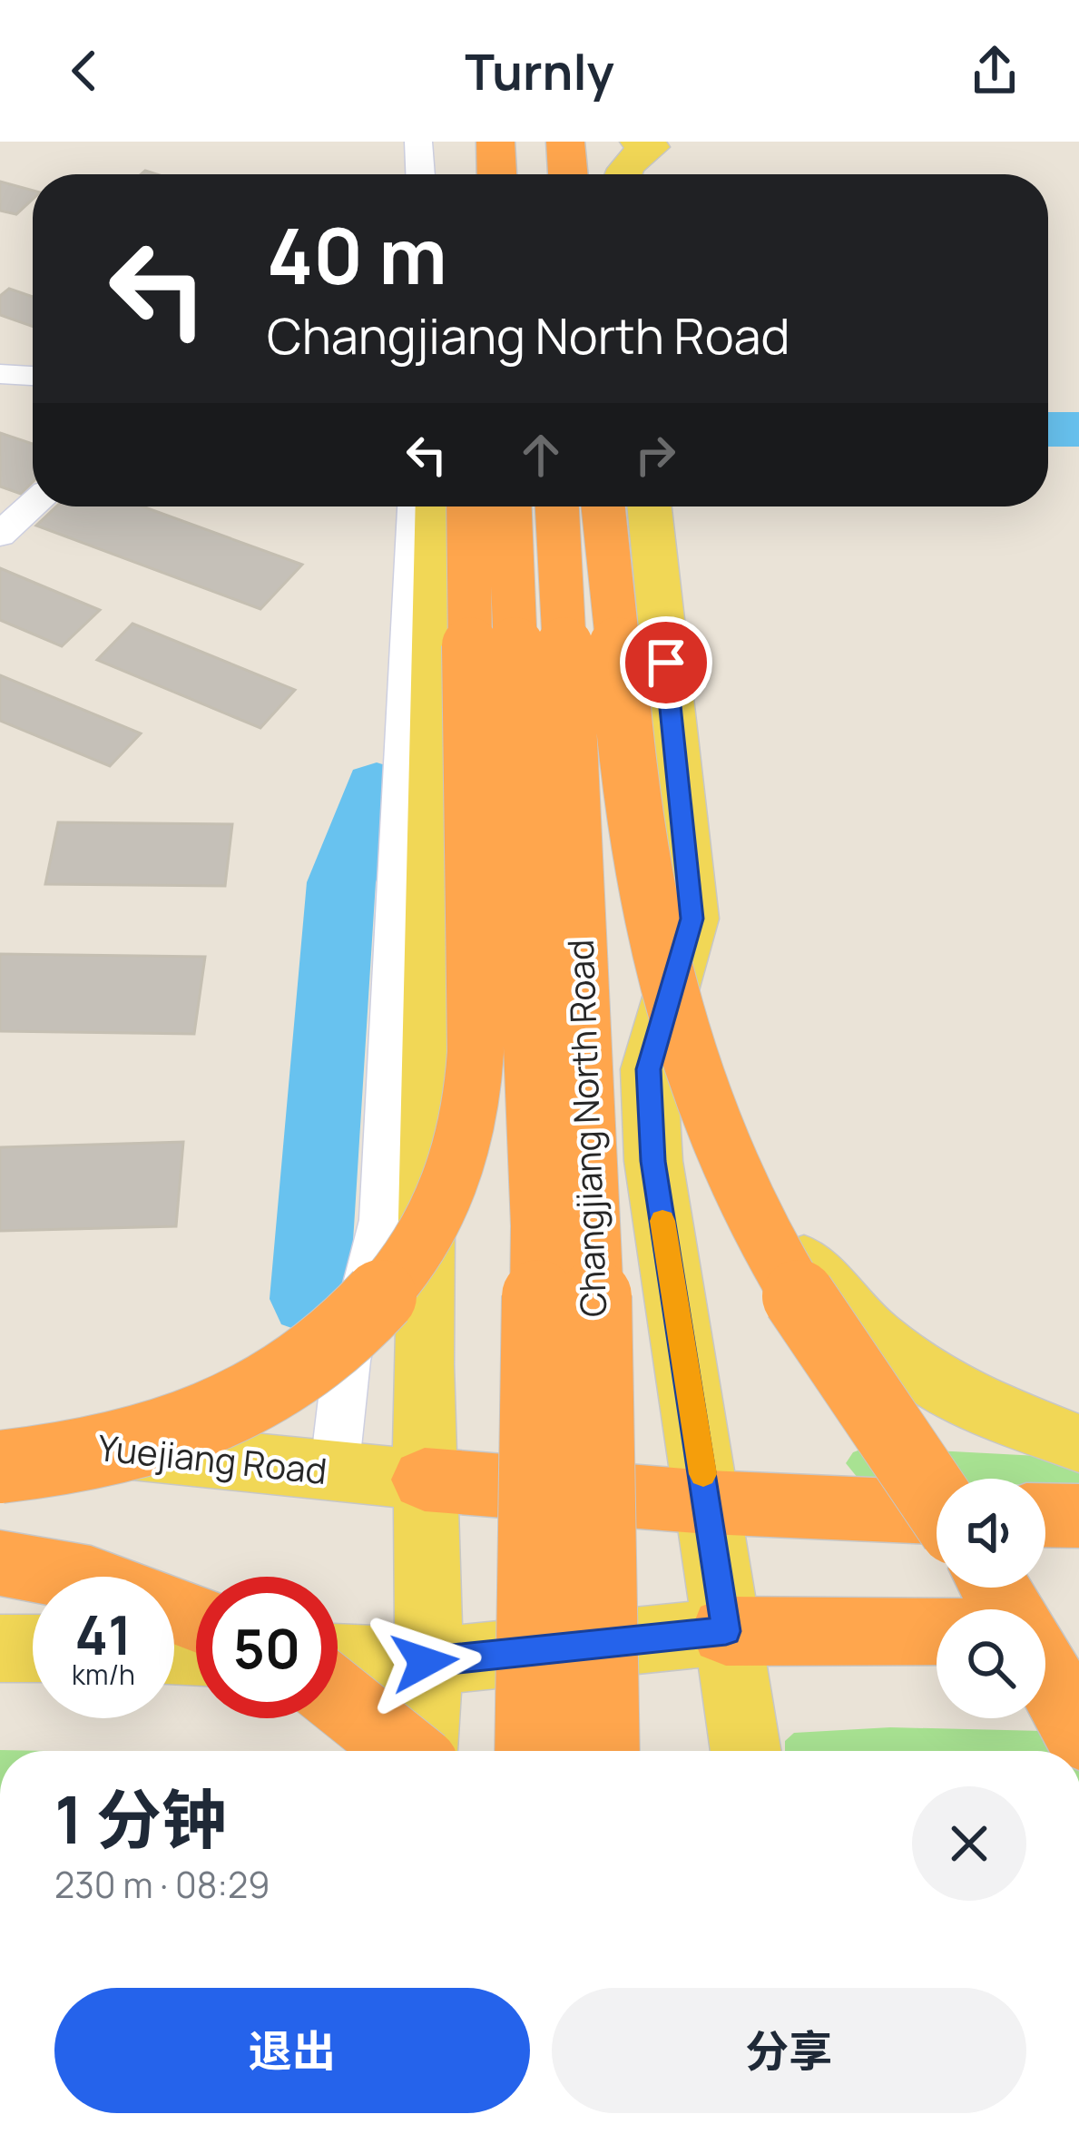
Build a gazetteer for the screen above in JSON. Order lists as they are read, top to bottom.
{
  "streets": {
    "highway": ["Changjiang North Road", "Yuejiang Road"]
  },
  "crossings": [
    ["Changjiang North Road", "Yuejiang Road"]
  ],
  "page": {
    "header": "Turnly",
    "turn": ["40 m", "Changjiang North Road"],
    "speed": "41 km/h",
    "limit": "50",
    "heading": ["1 分钟", "230 m · 08:29"],
    "buttons": ["退出", "分享"]
  }
}
